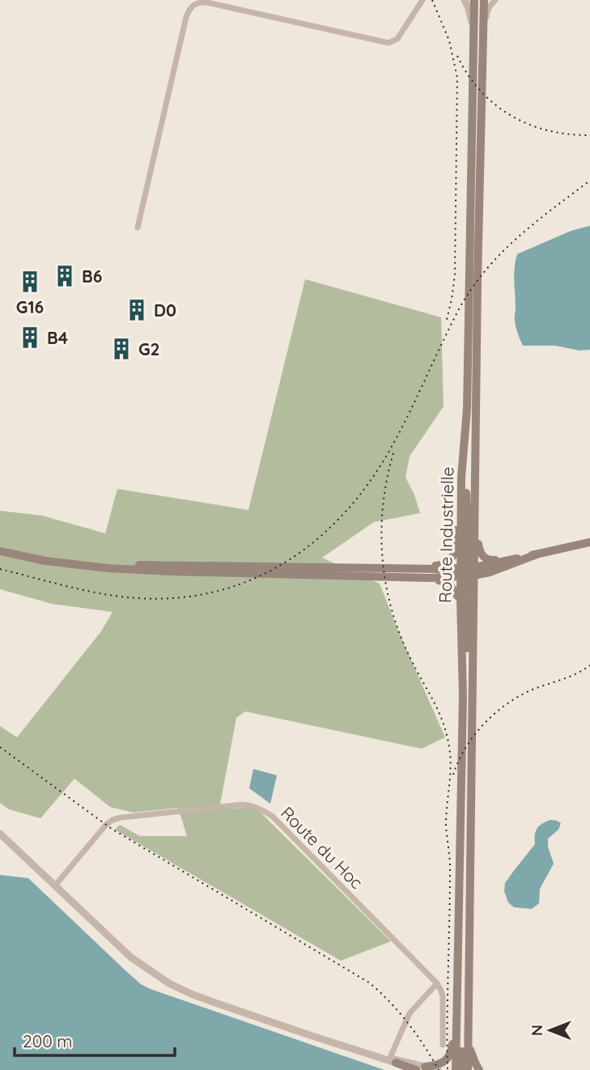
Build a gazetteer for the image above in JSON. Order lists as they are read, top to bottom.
{
  "streets": {
    "main road": ["Route Industrielle"],
    "street": ["Route du Hoc"]
  },
  "places": {
    "building": [
      "B6",
      "G16",
      "D0",
      "B4",
      "G2"
    ]
  },
  "scale_bar": "200 m",
  "north": "left"
}
